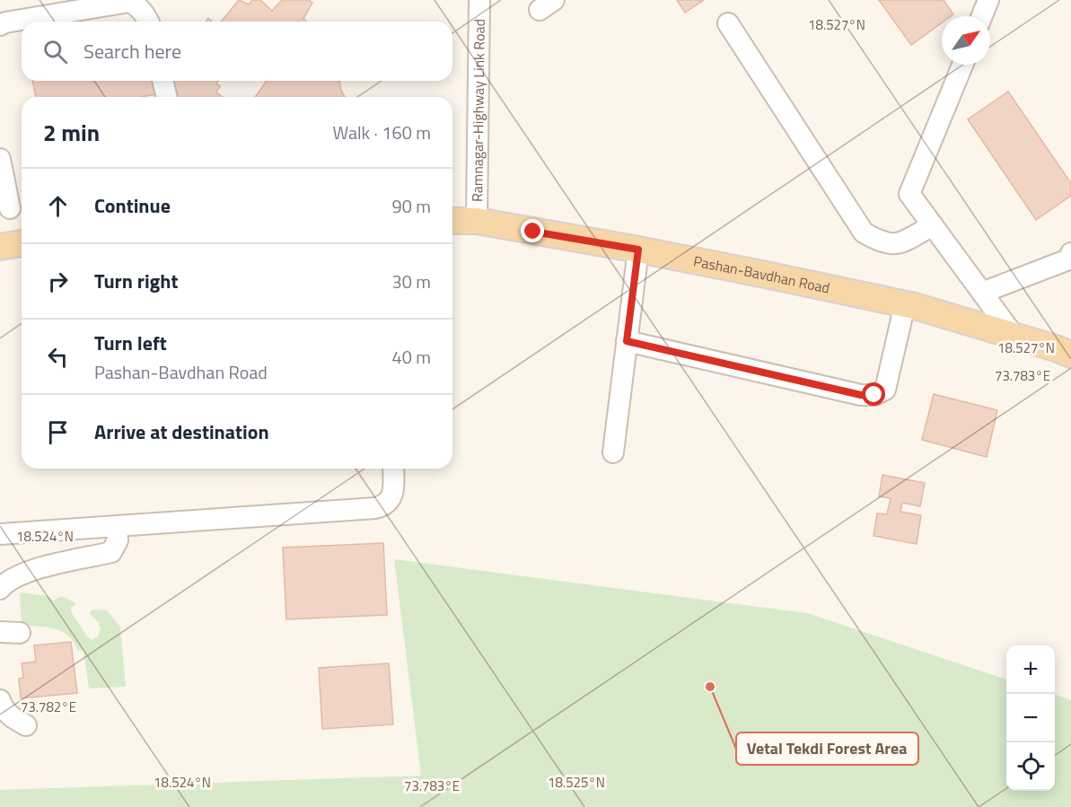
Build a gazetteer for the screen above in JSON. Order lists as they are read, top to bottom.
{
  "streets": {
    "main road": ["Pashan-Bavdhan Road"],
    "street": ["Ramnagar-Highway Link Road"]
  },
  "crossings": [
    ["Ramnagar-Highway Link Road", "Pashan-Bavdhan Road"]
  ],
  "places": ["Vetal Tekdi Forest Area"],
  "north": "top right",
  "page": {
    "search": "Search here",
    "heading": ["2 min", "Walk · 160 m"],
    "list": [
      ["Continue", "90 m"],
      ["Turn right", "30 m"],
      ["Turn left", "Pashan-Bavdhan Road", "40 m"],
      "Arrive at destination"
    ],
    "map_buttons": ["+", "−"]
  },
  "coordinates": [
    "18.527°N",
    "73.783°E",
    "18.524°N",
    "73.782°E",
    "18.525°N"
  ]
}
